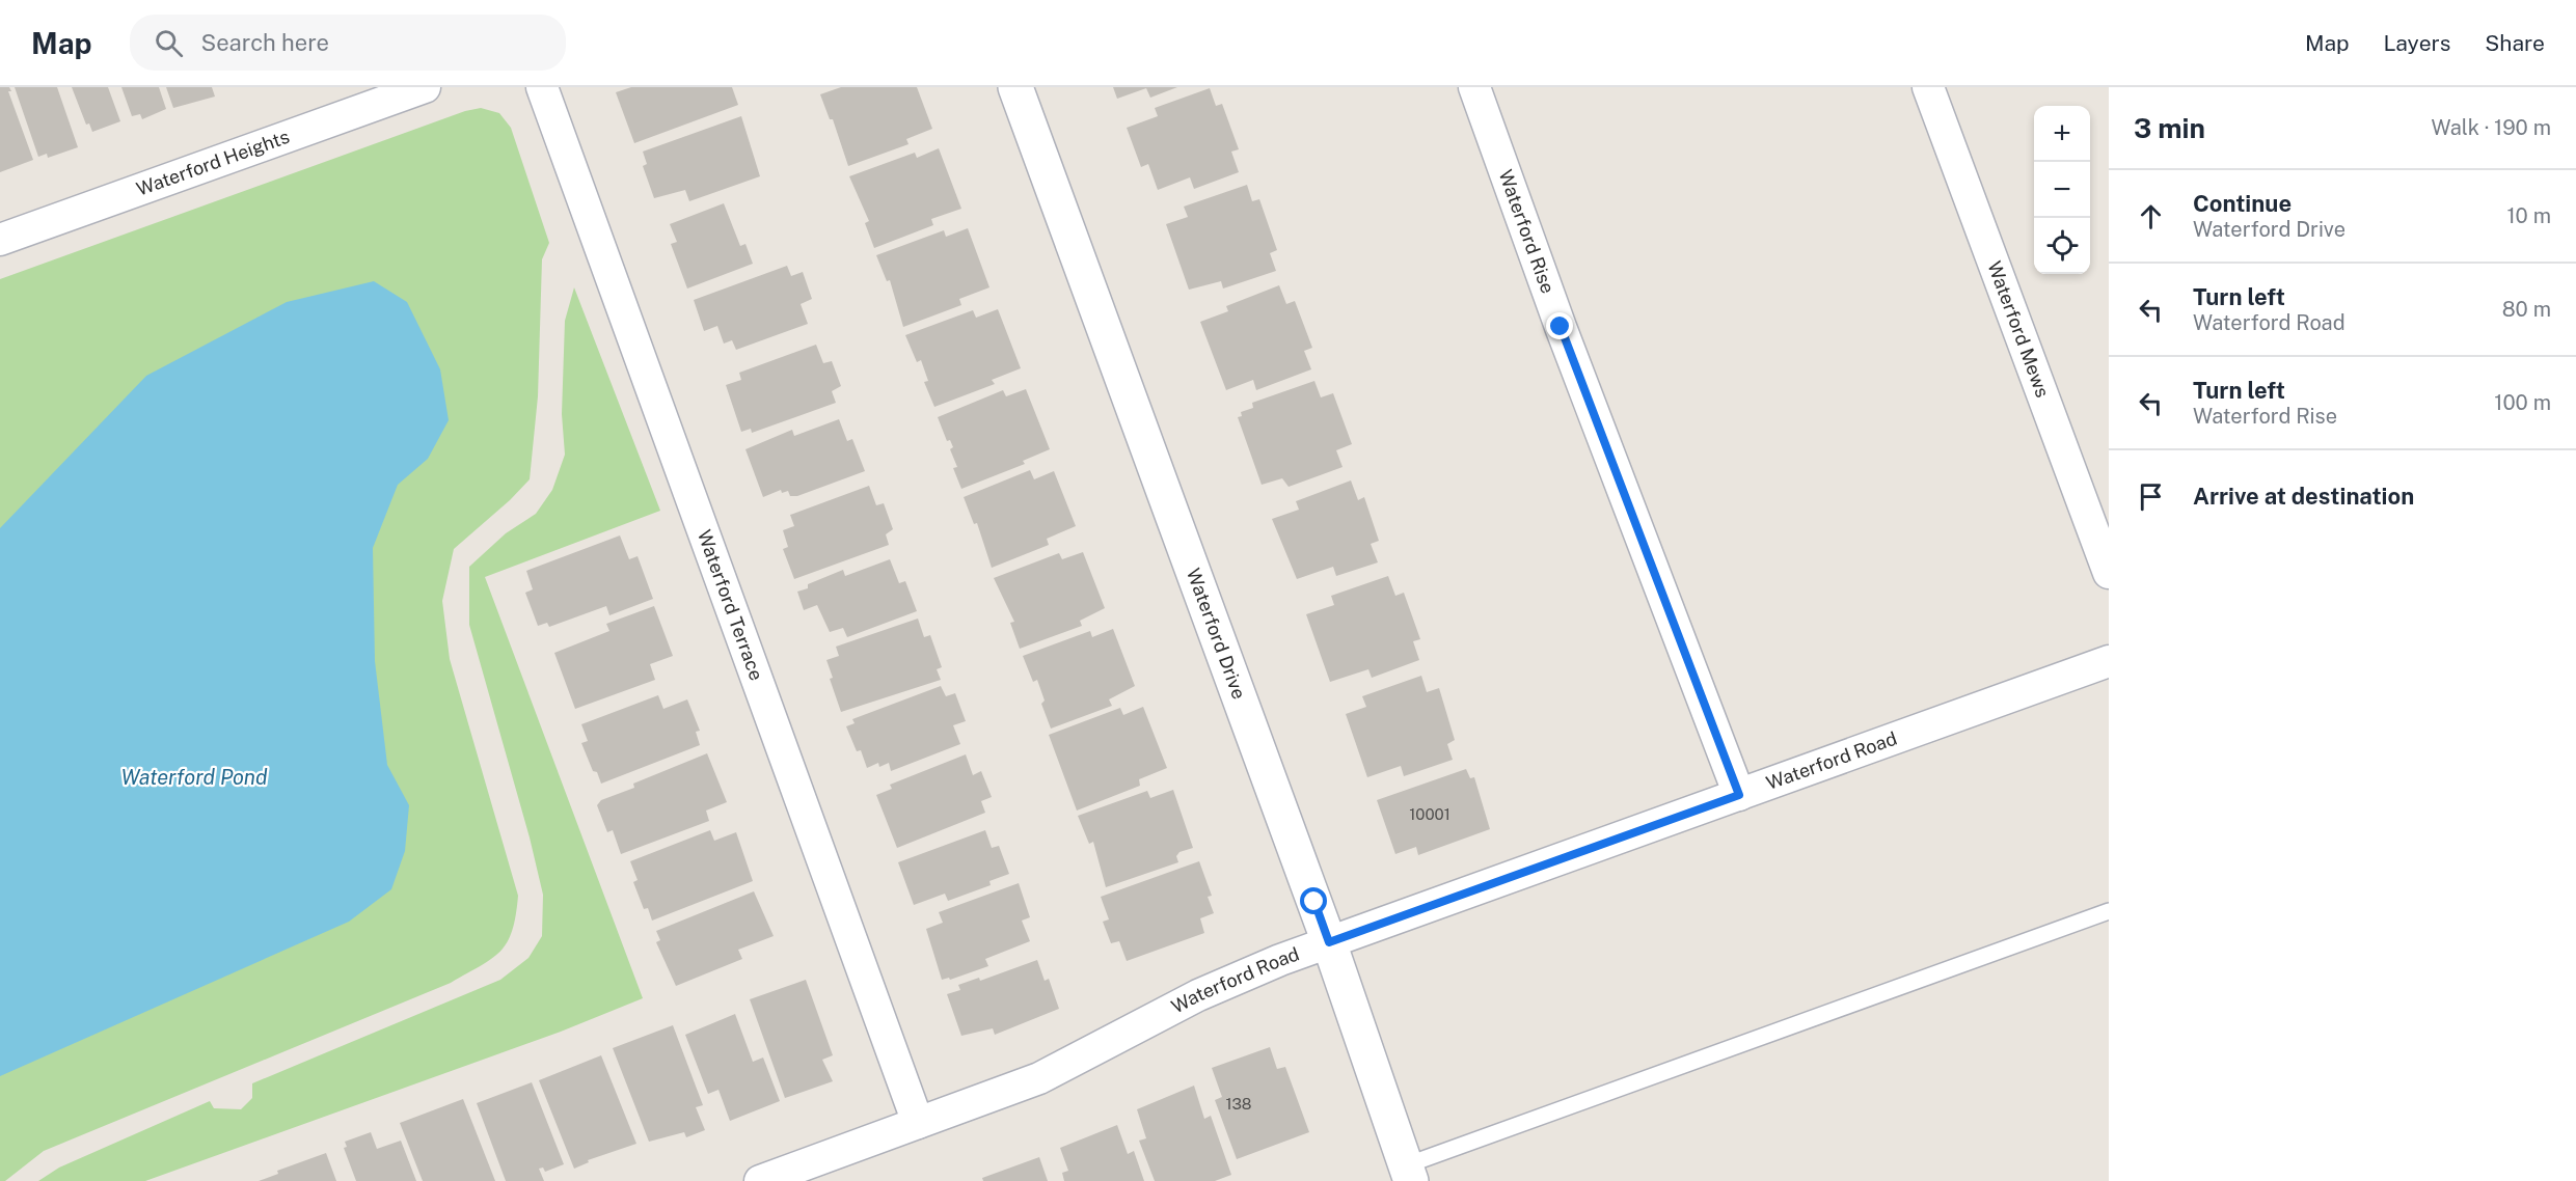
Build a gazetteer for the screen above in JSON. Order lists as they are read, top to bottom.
{
  "streets": {
    "street": [
      "Waterford Heights",
      "Waterford Rise",
      "Waterford Mews",
      "Waterford Terrace",
      "Waterford Drive",
      "Waterford Road"
    ]
  },
  "crossings": [
    ["Waterford Rise", "Waterford Road"],
    ["Waterford Terrace", "Waterford Road"],
    ["Waterford Drive", "Waterford Road"]
  ],
  "water": ["Waterford Pond"],
  "house_numbers": ["10001", "138"],
  "page": {
    "header": "Map",
    "search": "Search here",
    "nav": ["Map", "Layers", "Share"],
    "heading": ["3 min", "Walk · 190 m"],
    "map_buttons": ["+", "−"],
    "list": [
      ["Continue", "Waterford Drive", "10 m"],
      ["Turn left", "Waterford Road", "80 m"],
      ["Turn left", "Waterford Rise", "100 m"],
      "Arrive at destination"
    ]
  }
}
